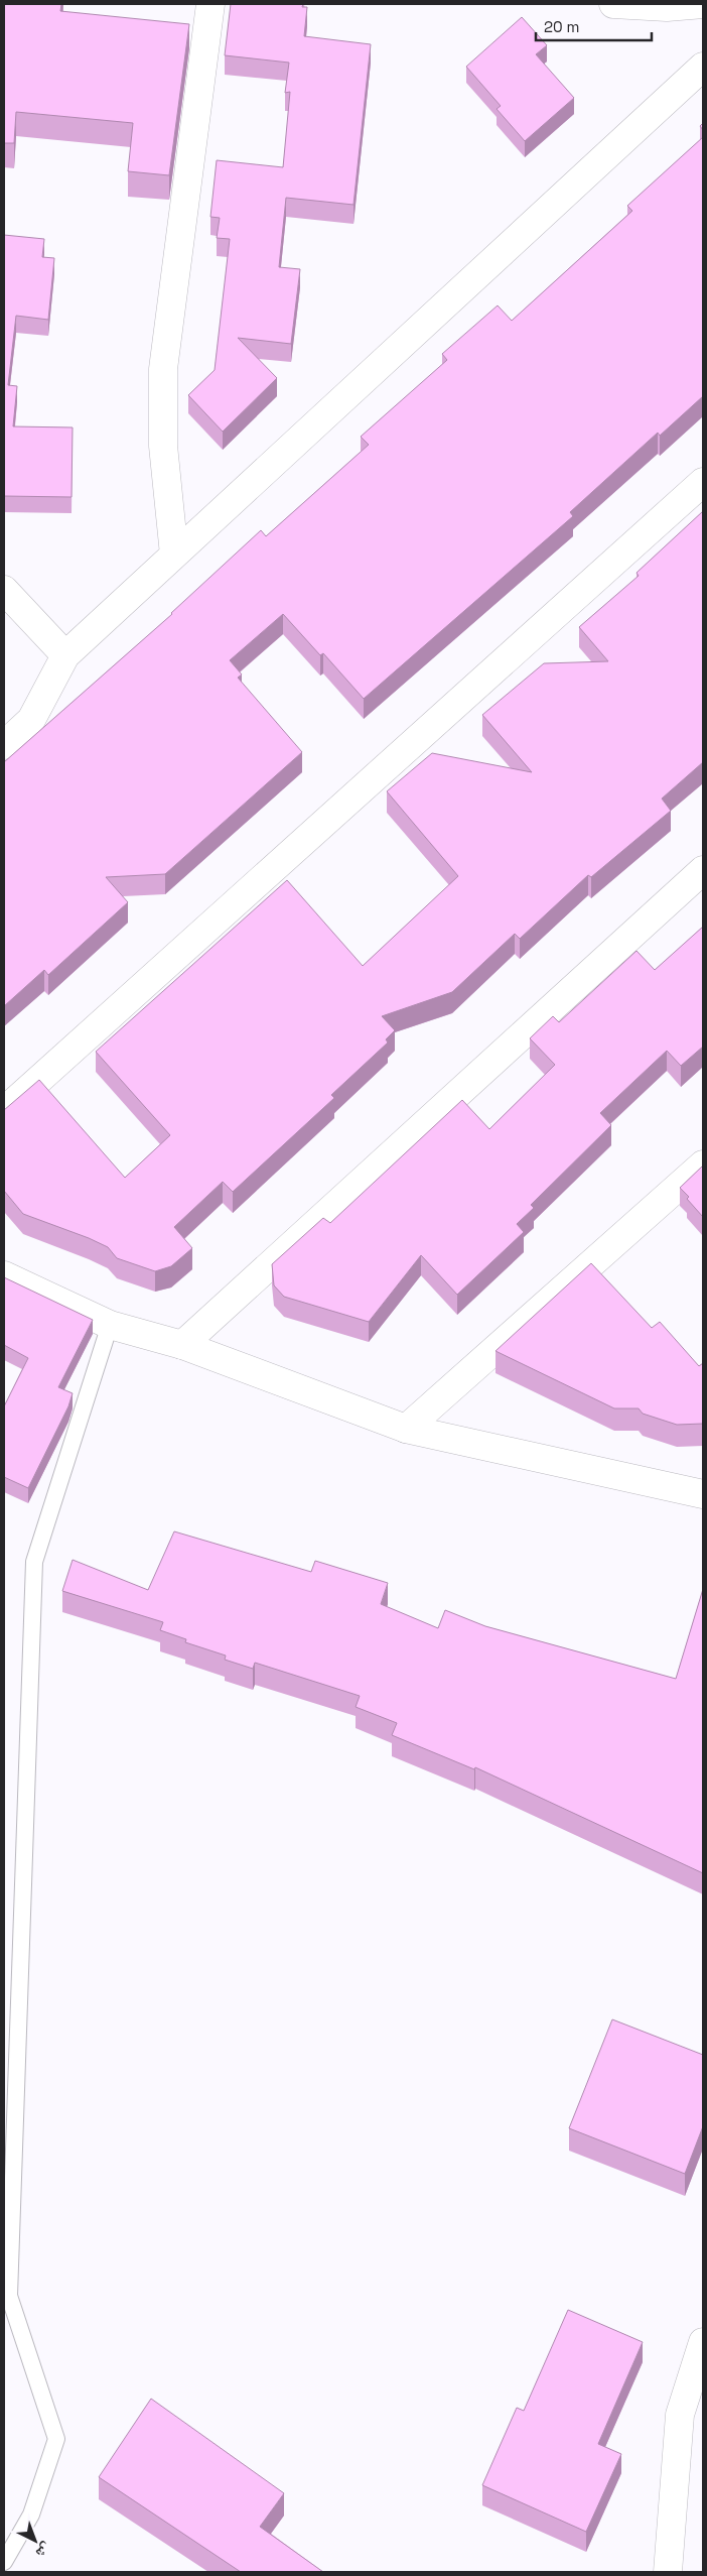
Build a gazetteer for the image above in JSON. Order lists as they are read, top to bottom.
{
  "scale_bar": "20 m",
  "north": "bottom right"
}
